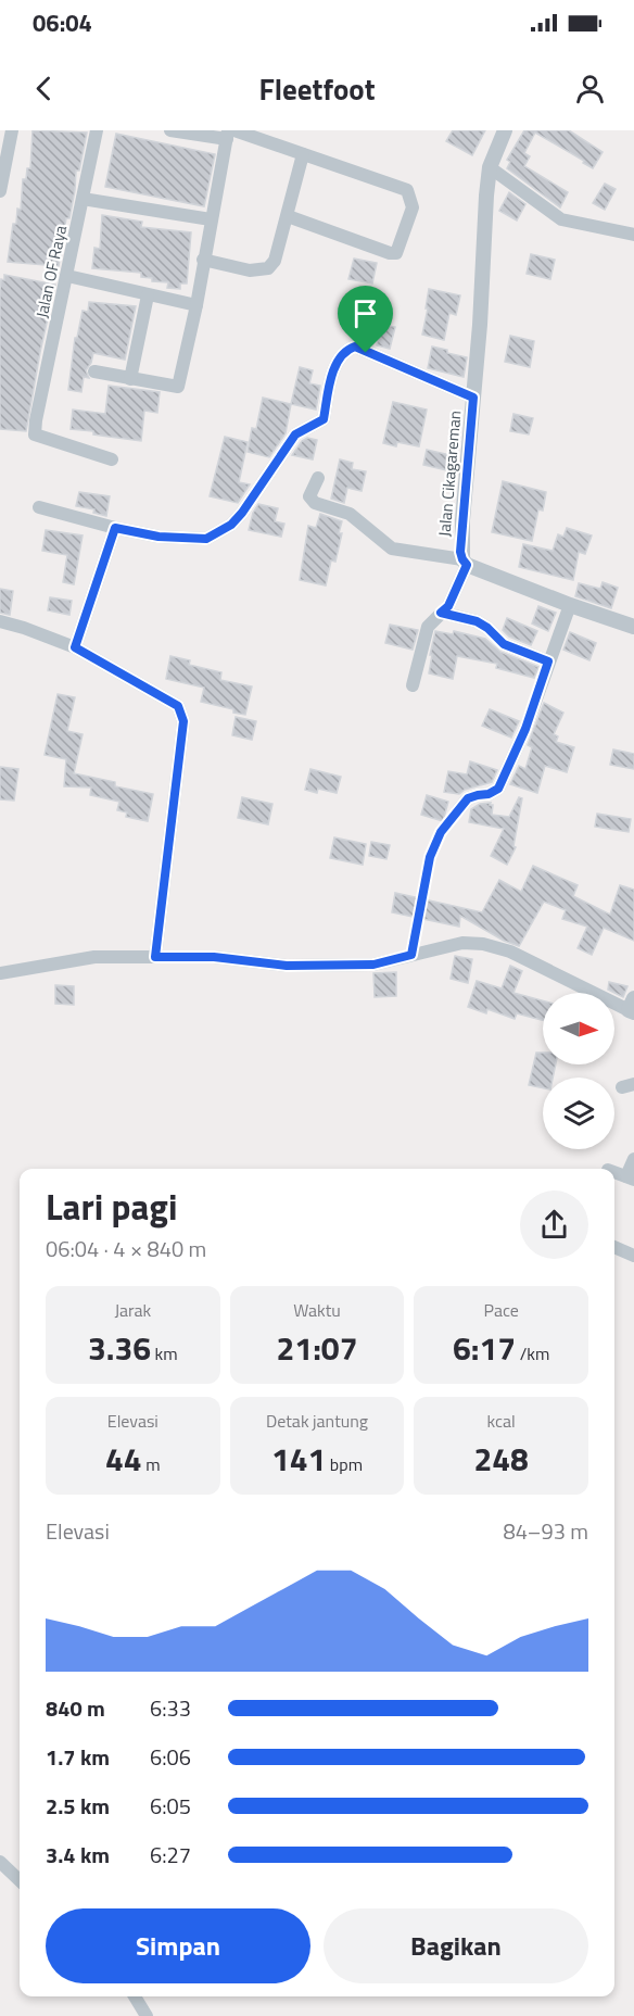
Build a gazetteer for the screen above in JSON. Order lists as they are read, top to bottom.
{
  "streets": {
    "street": ["Jalan OF Raya", "Jalan Cikagareman"]
  },
  "north": "right",
  "page": {
    "status": "06:04",
    "header": "Fleetfoot",
    "heading": ["Lari pagi", "06:04 · 4 × 840 m"],
    "stats": [
      ["Jarak", "3.36 km"],
      ["Waktu", "21:07"],
      ["Pace", "6:17 /km"],
      ["Elevasi", "44 m"],
      ["Detak jantung", "141 bpm"],
      ["kcal", "248"]
    ],
    "chart": ["Elevasi", "84–93 m"],
    "list": [
      {
        "name": "840 m",
        "note": "6:33"
      },
      {
        "name": "1.7 km",
        "note": "6:06"
      },
      {
        "name": "2.5 km",
        "note": "6:05"
      },
      {
        "name": "3.4 km",
        "note": "6:27"
      }
    ],
    "buttons": ["Simpan", "Bagikan"]
  }
}
